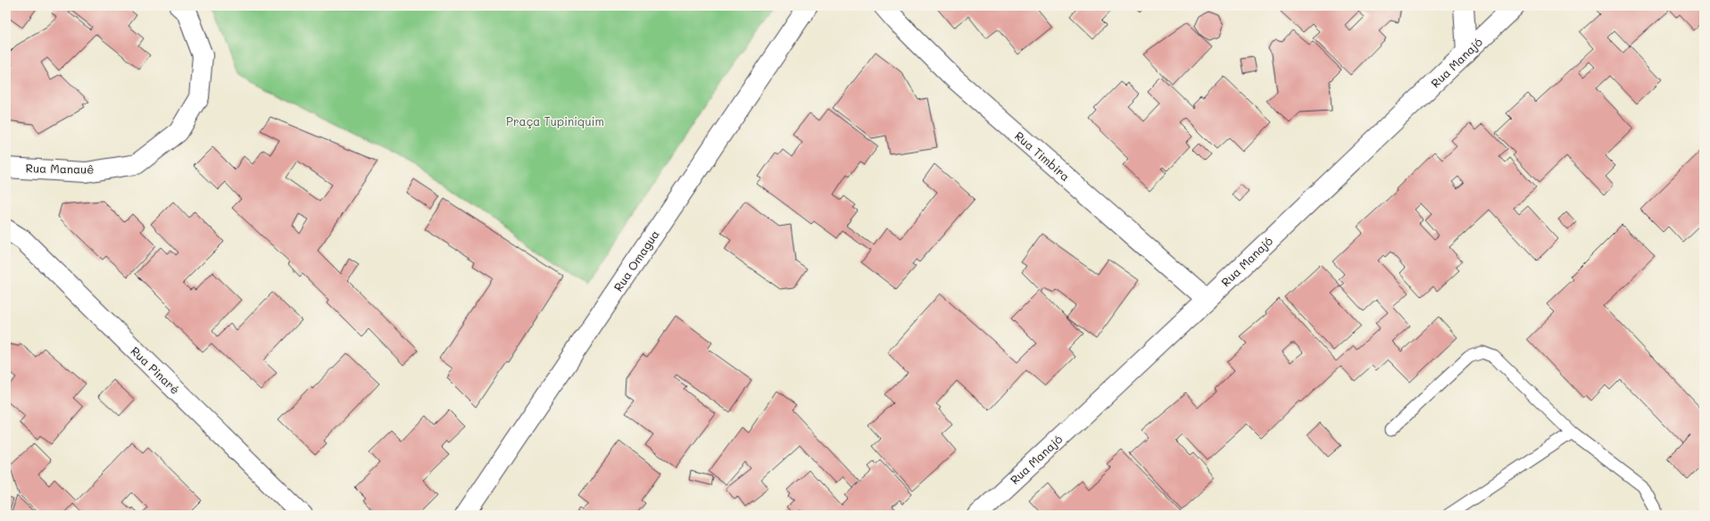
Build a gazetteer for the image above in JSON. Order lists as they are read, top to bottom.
{
  "streets": {
    "street": [
      "Rua Manajó",
      "Rua Timbira",
      "Rua Manauê",
      "Rua Omagua",
      "Rua Pinaré"
    ]
  },
  "crossings": [
    ["Rua Manajó", "Rua Timbira"]
  ],
  "parks": ["Praça Tupiniquim"]
}
